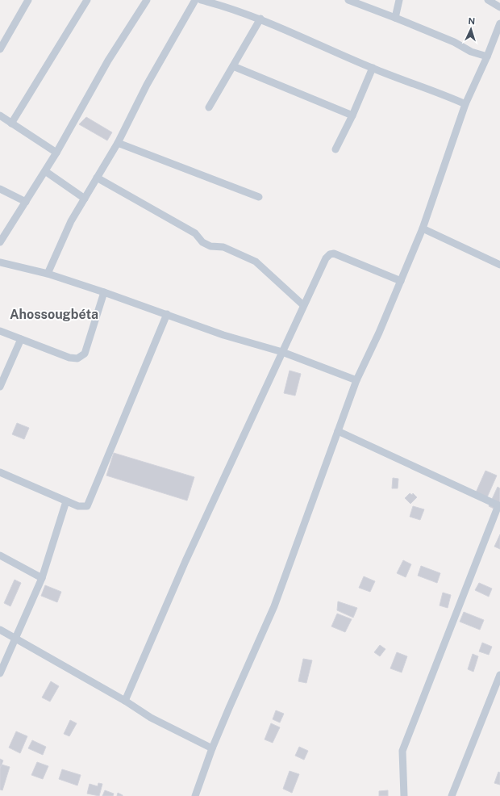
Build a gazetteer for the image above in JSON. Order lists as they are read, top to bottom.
{
  "districts": ["Ahossougbéta"],
  "north": "top"
}
